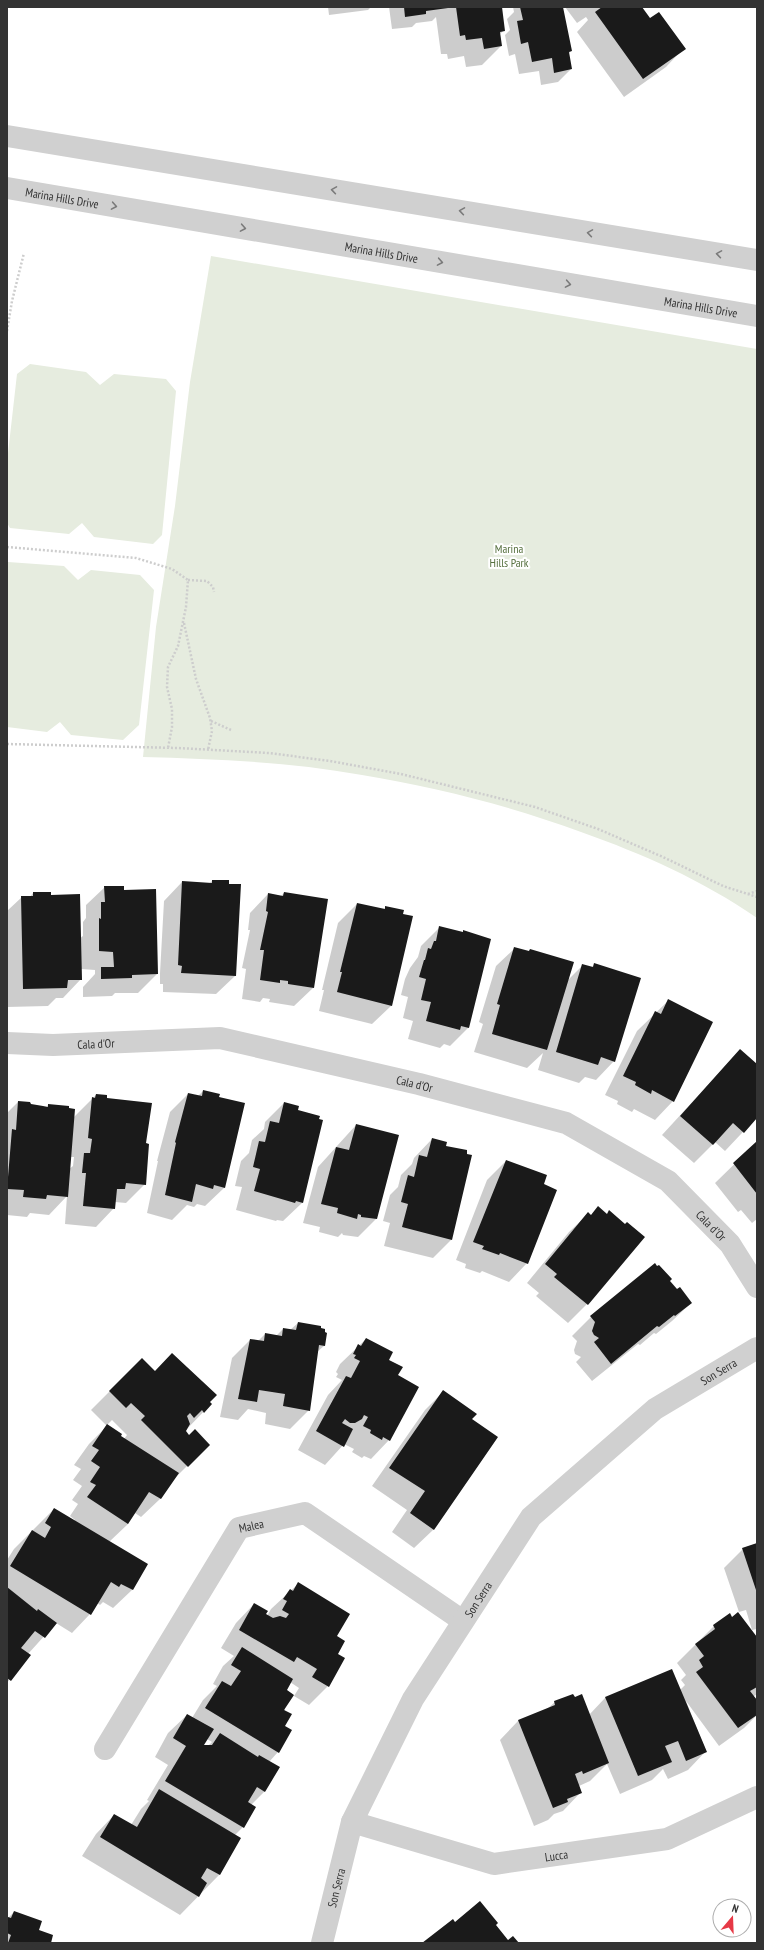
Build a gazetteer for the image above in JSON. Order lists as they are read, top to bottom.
{
  "streets": {
    "street": [
      "Marina Hills Drive",
      "Cala d'Or",
      "Son Serra",
      "Malea",
      "Lucca"
    ]
  },
  "crossings": [
    ["Son Serra", "Malea"],
    ["Son Serra", "Lucca"]
  ],
  "parks": ["Marina Hills Park"],
  "north": "top"
}
